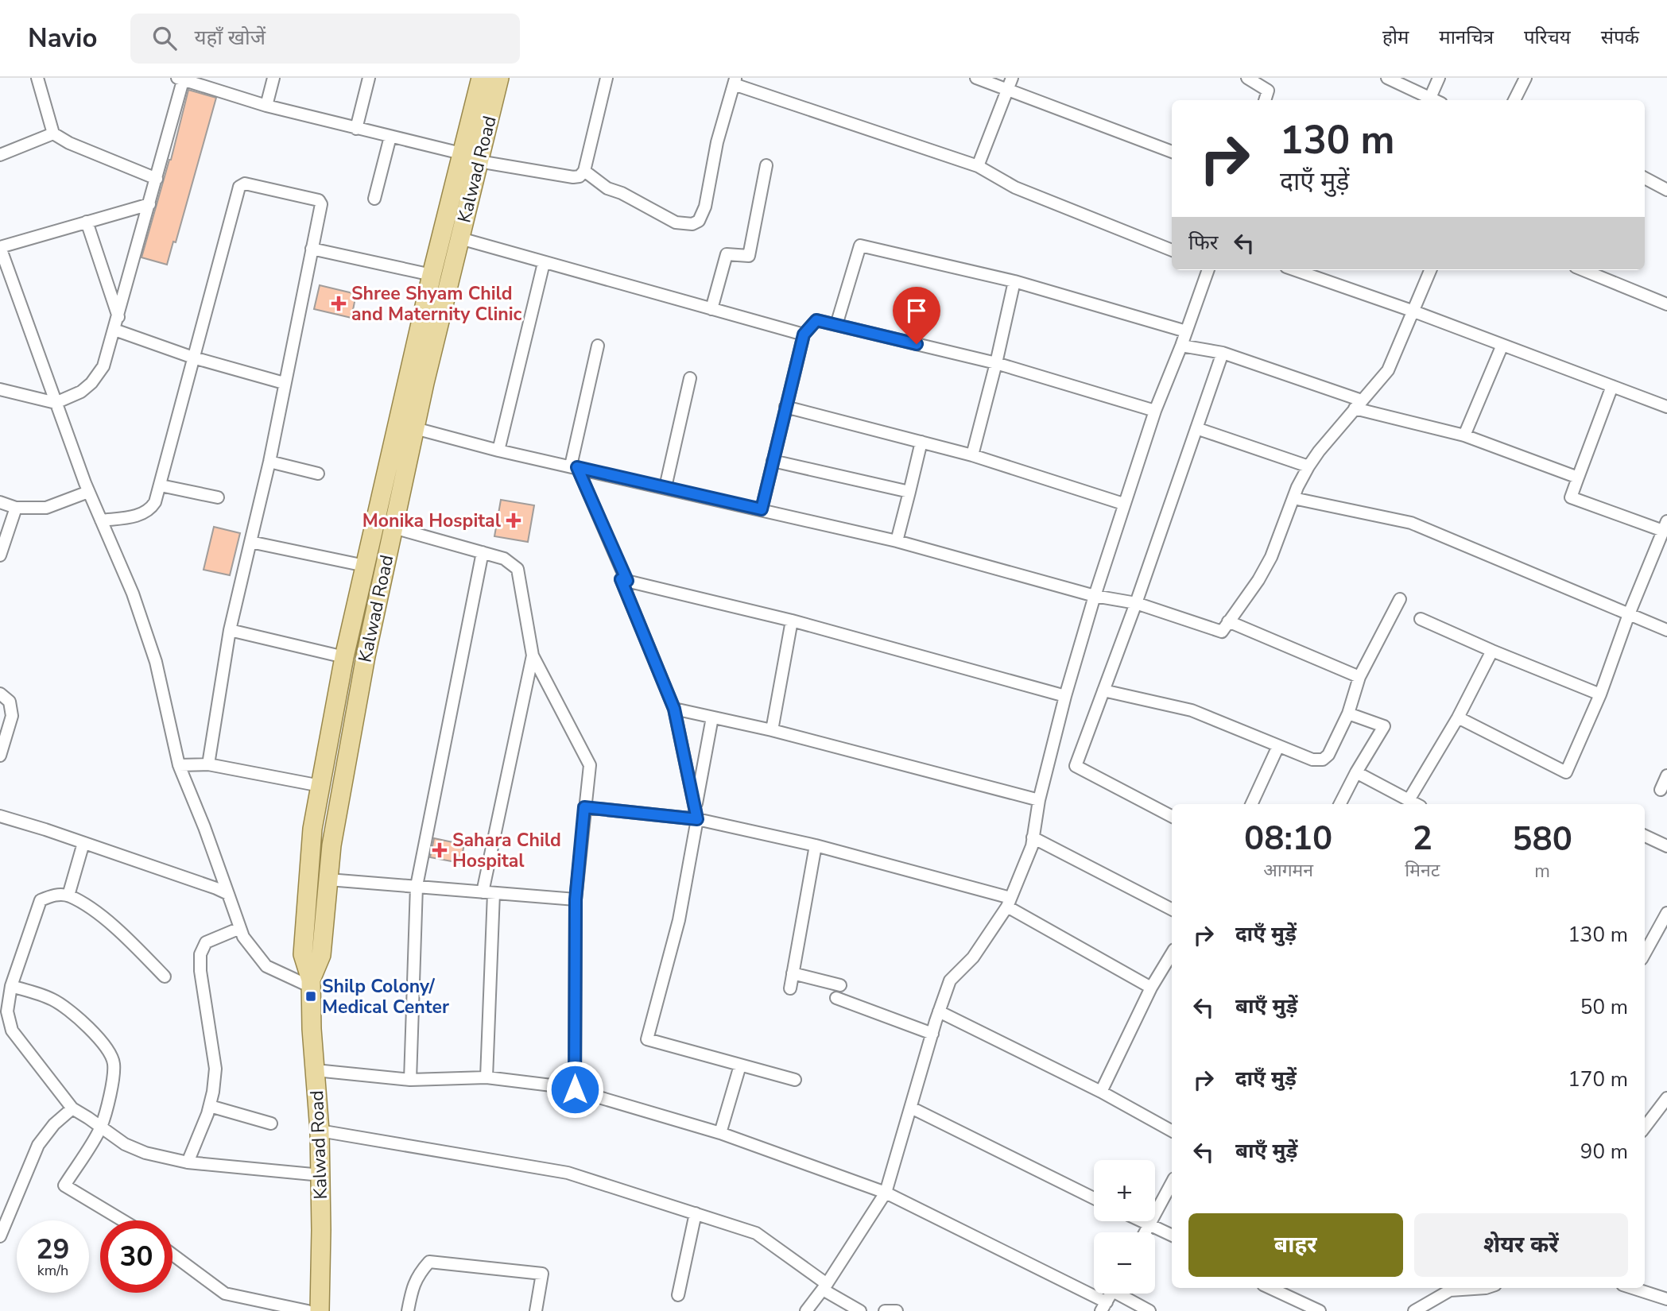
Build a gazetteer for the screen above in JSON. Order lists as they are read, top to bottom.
{
  "streets": {
    "main road": ["Kalwad Road"]
  },
  "places": {
    "health": ["Shree Shyam Child and Maternity Clinic", "Monika Hospital", "Sahara Child Hospital"],
    "transit": ["Shilp Colony/ Medical Center"]
  },
  "page": {
    "header": "Navio",
    "search": "यहाँ खोजें",
    "nav": [
      "होम",
      "मानचित्र",
      "परिचय",
      "संपर्क"
    ],
    "turn": ["130 m", "दाएँ मुड़ें"],
    "then": "फिर",
    "eta": [
      "08:10",
      "आगमन",
      "2",
      "मिनट",
      "580",
      "m"
    ],
    "list": [
      {
        "name": "दाएँ मुड़ें",
        "value": "130 m"
      },
      {
        "name": "बाएँ मुड़ें",
        "value": "50 m"
      },
      {
        "name": "दाएँ मुड़ें",
        "value": "170 m"
      },
      {
        "name": "बाएँ मुड़ें",
        "value": "90 m"
      }
    ],
    "map_buttons": ["+", "−"],
    "buttons": ["बाहर", "शेयर करें"],
    "speed": "29 km/h",
    "limit": "30"
  }
}
